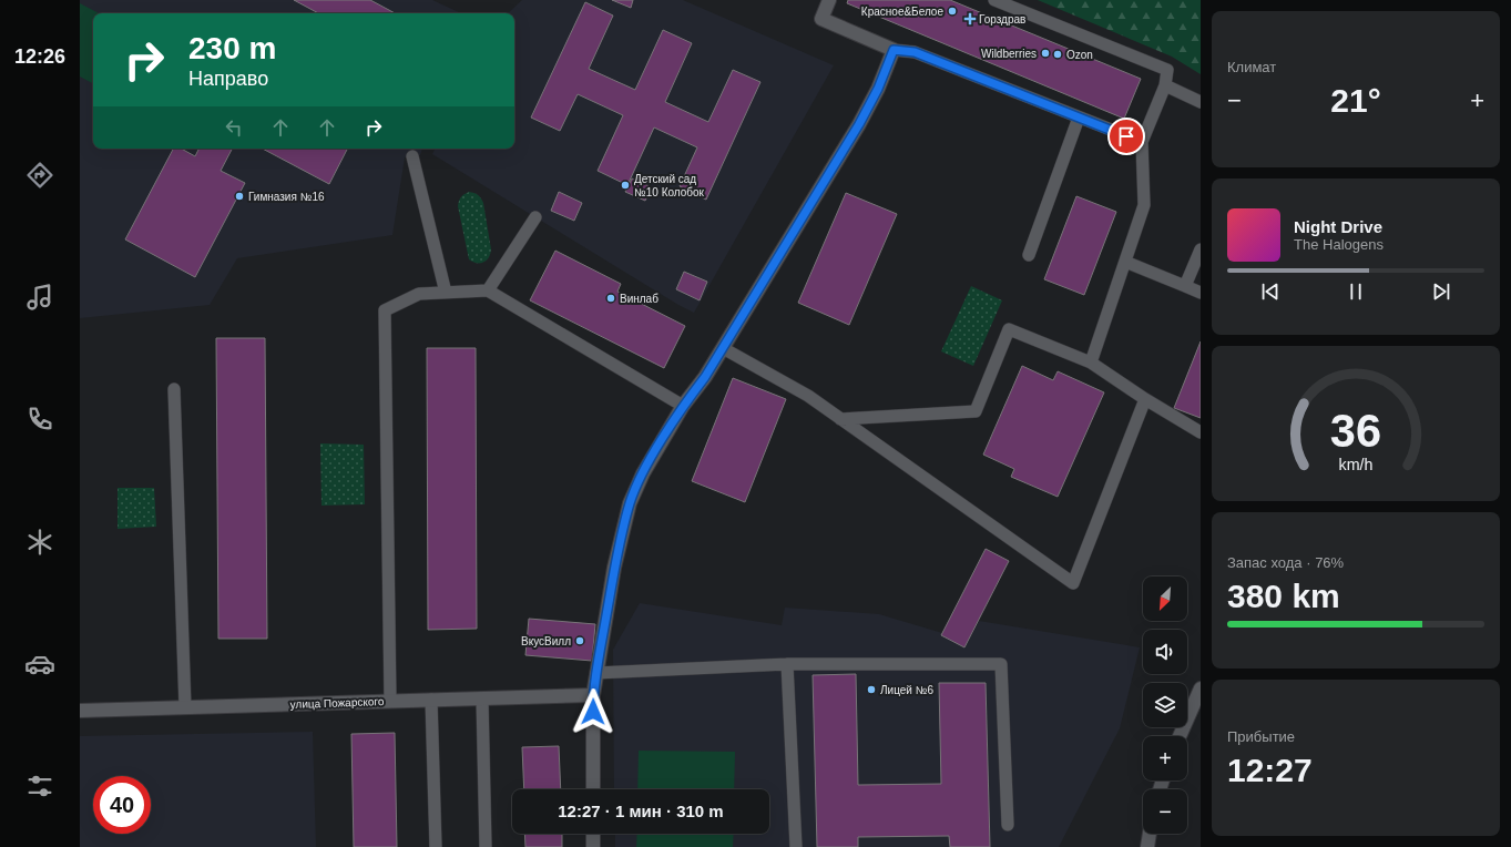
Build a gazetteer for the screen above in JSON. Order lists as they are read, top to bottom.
{
  "streets": {
    "street": ["улица Пожарского"]
  },
  "places": {
    "other": [
      "Красное&Белое",
      "Wildberries",
      "Ozon",
      "Детский сад №10 Колобок",
      "Гимназия №16",
      "Винлаб",
      "ВкусВилл",
      "Лицей №6"
    ],
    "health": ["Горздрав"]
  },
  "north": "bottom left",
  "page": {
    "tabs": "12:26",
    "tile": [
      "Климат",
      ["Запас хода · 76%", "380 km"],
      ["Прибытие", "12:27"]
    ],
    "turn": ["230 m", "Направо"],
    "heat": ["−", "21°", "+"],
    "song": ["Night Drive", "The Halogens"],
    "map_buttons": ["+", "−"],
    "limit": "40",
    "trip": "12:27 · 1 мин · 310 m",
    "gauge": ["36", "km/h"]
  }
}
